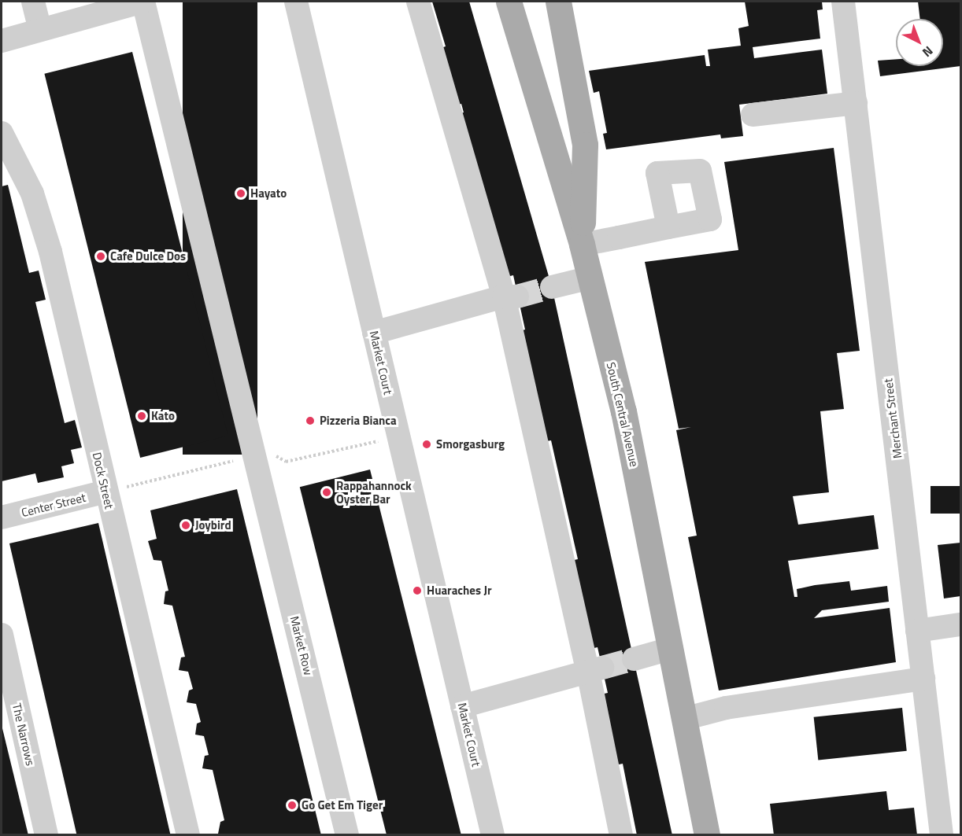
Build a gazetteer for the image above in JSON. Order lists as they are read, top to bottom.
{
  "streets": {
    "main road": ["South Central Avenue"],
    "street": [
      "Market Court",
      "Merchant Street",
      "Dock Street",
      "Center Street",
      "Market Row",
      "The Narrows"
    ]
  },
  "crossings": [
    ["Dock Street", "Center Street"]
  ],
  "places": [
    "Hayato",
    "Cafe Dulce Dos",
    "Kato",
    "Pizzeria Bianca",
    "Smorgasburg",
    "Rappahannock Oyster Bar",
    "Joybird",
    "Huaraches Jr",
    "Go Get Em Tiger"
  ],
  "north": "bottom right"
}
